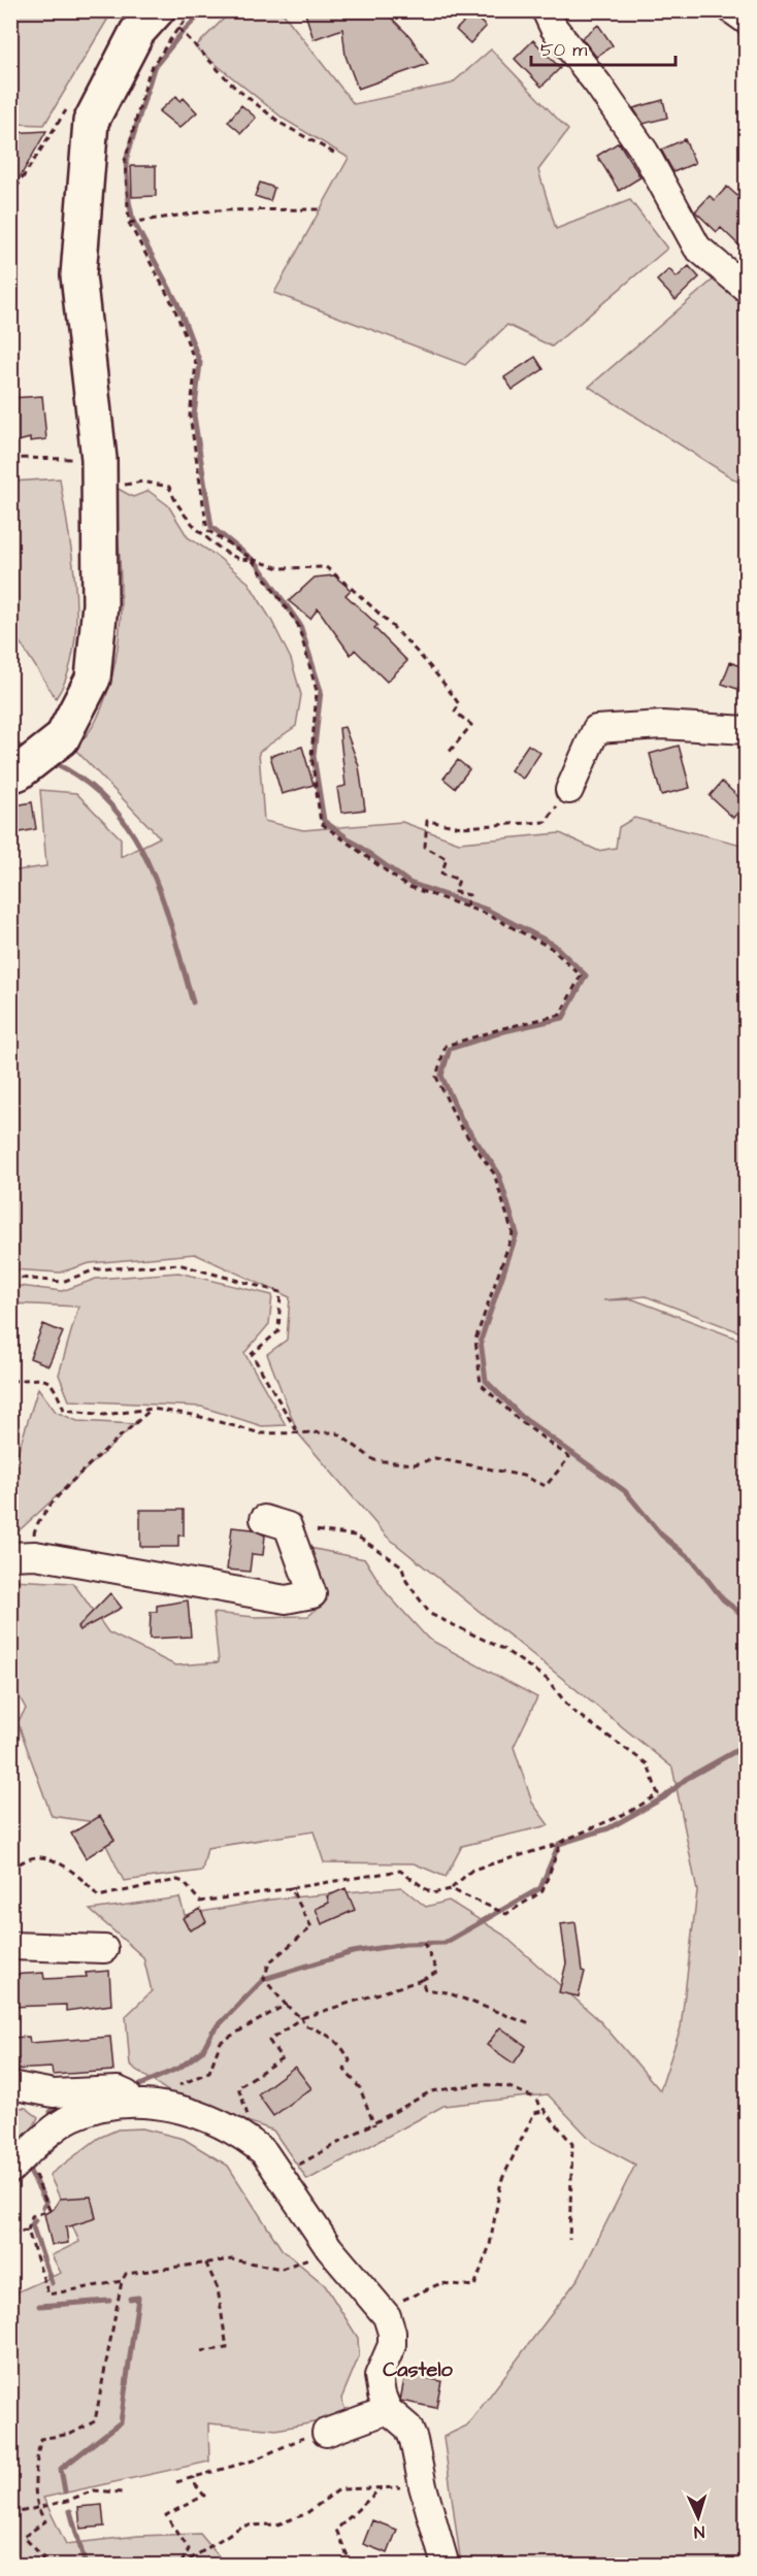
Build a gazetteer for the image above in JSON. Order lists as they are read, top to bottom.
{
  "districts": ["Castelo"],
  "scale_bar": "50 m",
  "north": "bottom"
}
